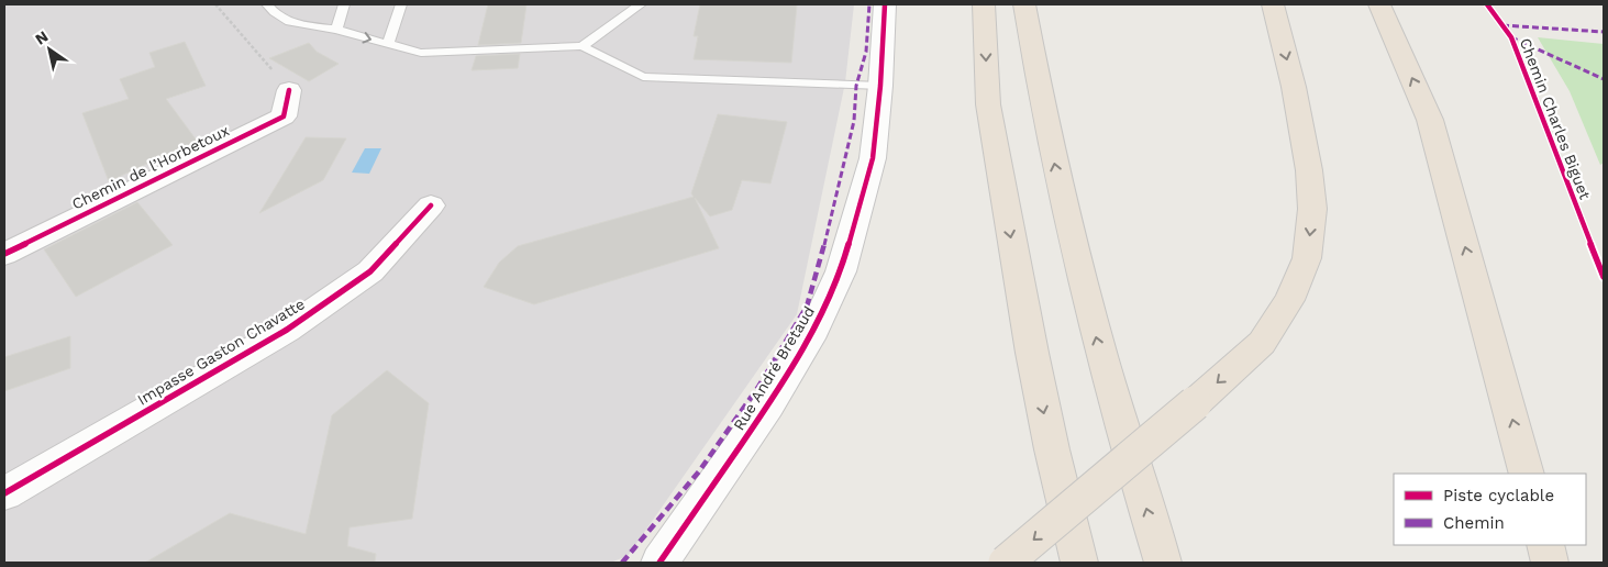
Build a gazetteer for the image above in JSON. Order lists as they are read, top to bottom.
{
  "streets": {
    "street": ["Chemin de l’Horbetoux", "Impasse Gaston Chavatte", "Rue André Bretaud"],
    "cycle path": ["Chemin Charles Biguet"]
  },
  "legend": ["Piste cyclable", "Chemin"],
  "north": "top left"
}
